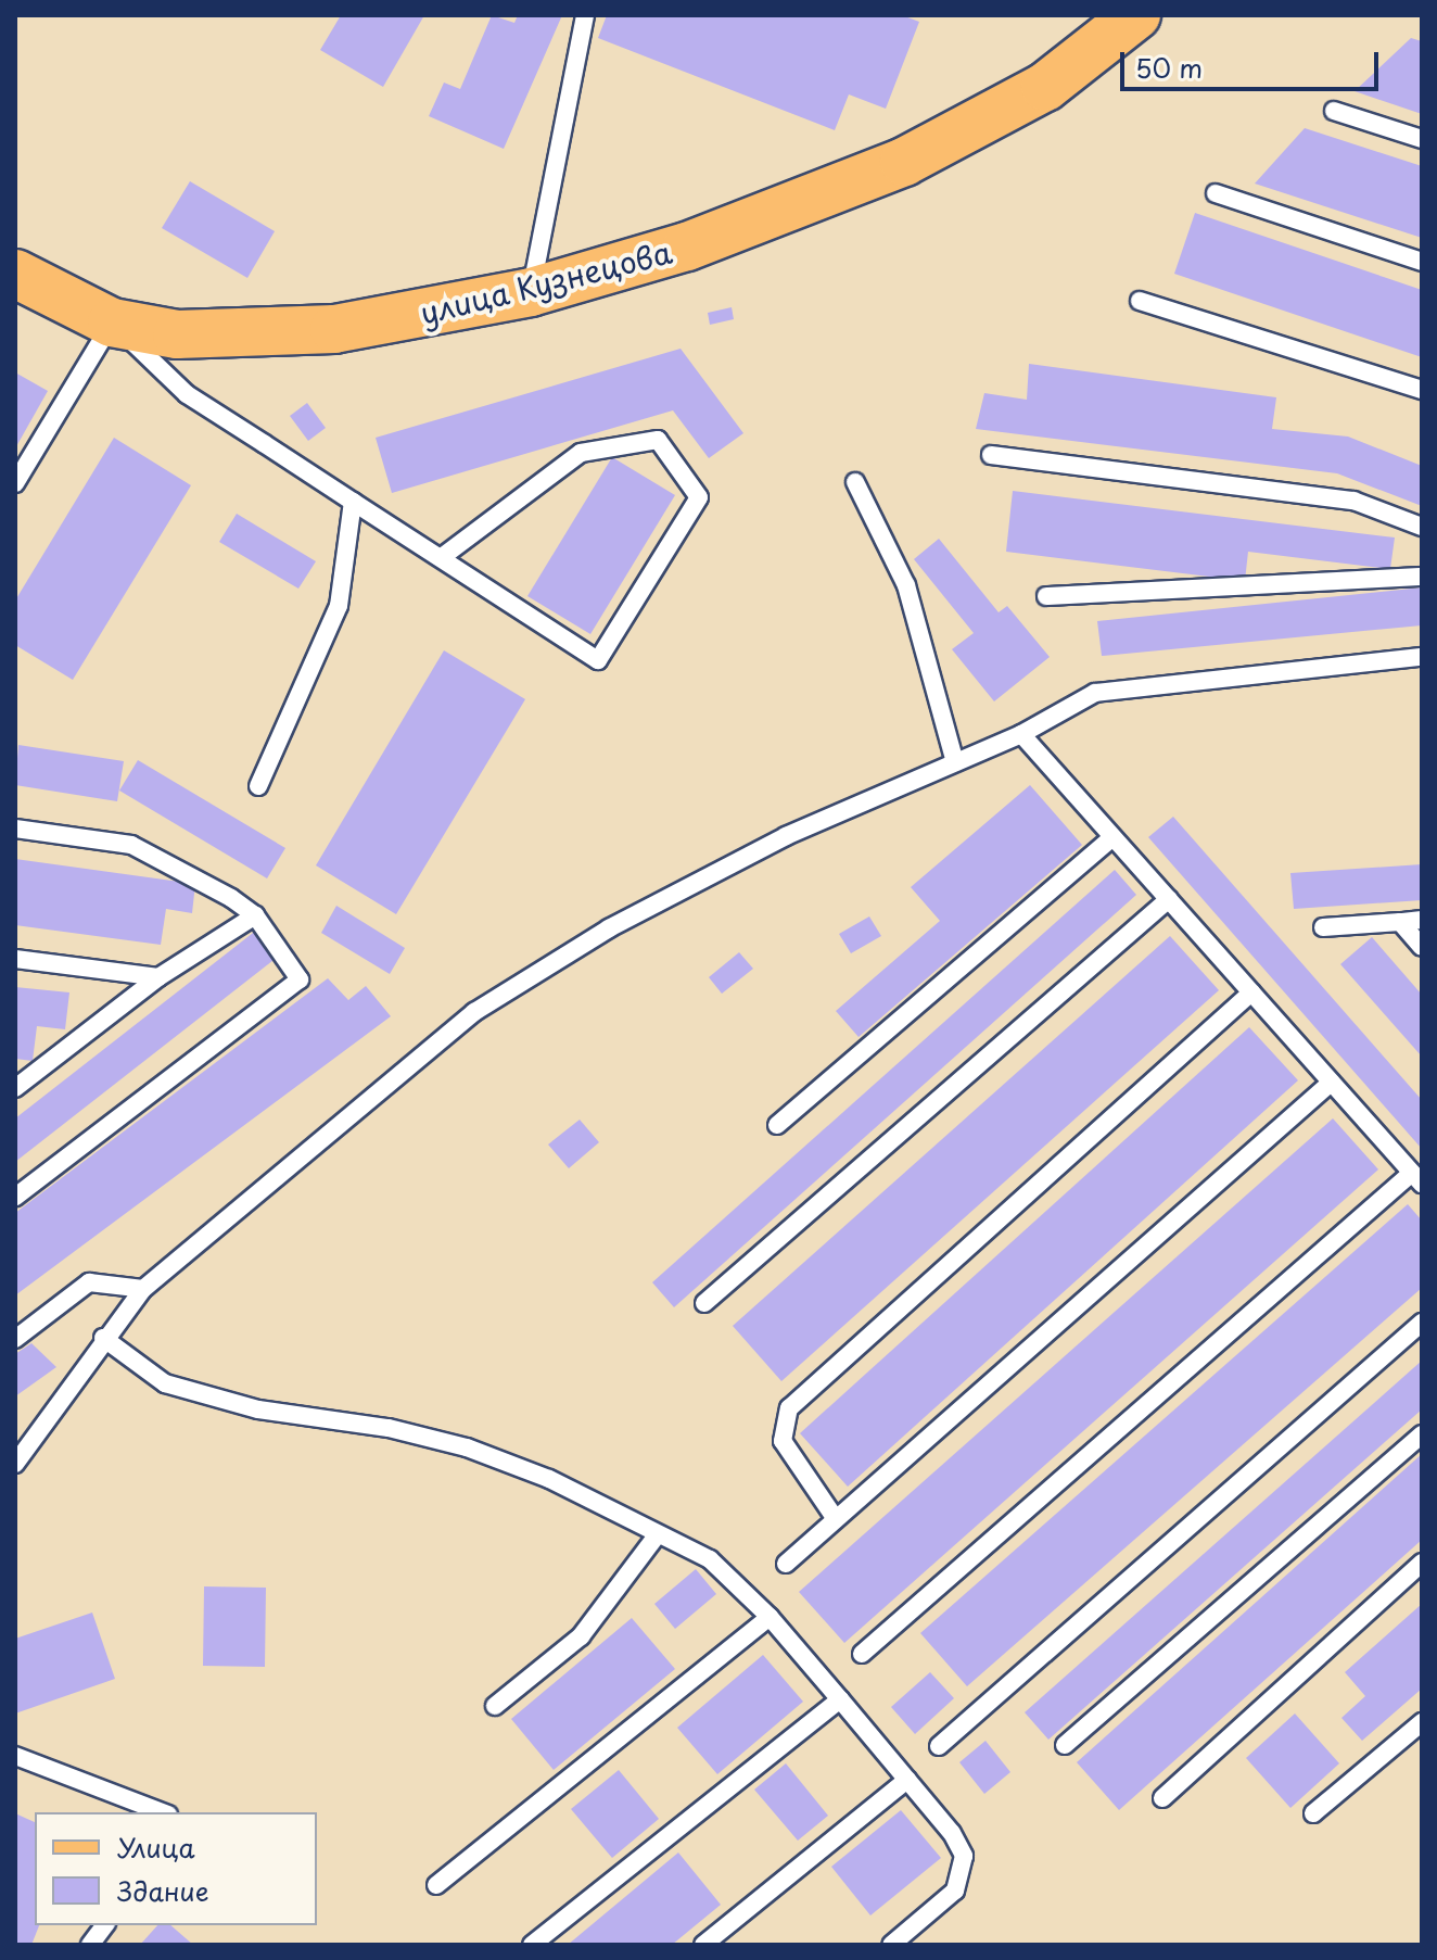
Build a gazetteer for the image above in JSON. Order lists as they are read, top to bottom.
{
  "streets": {
    "main road": ["улица Кузнецова"]
  },
  "legend": ["Улица", "Здание"],
  "scale_bar": "50 m"
}
